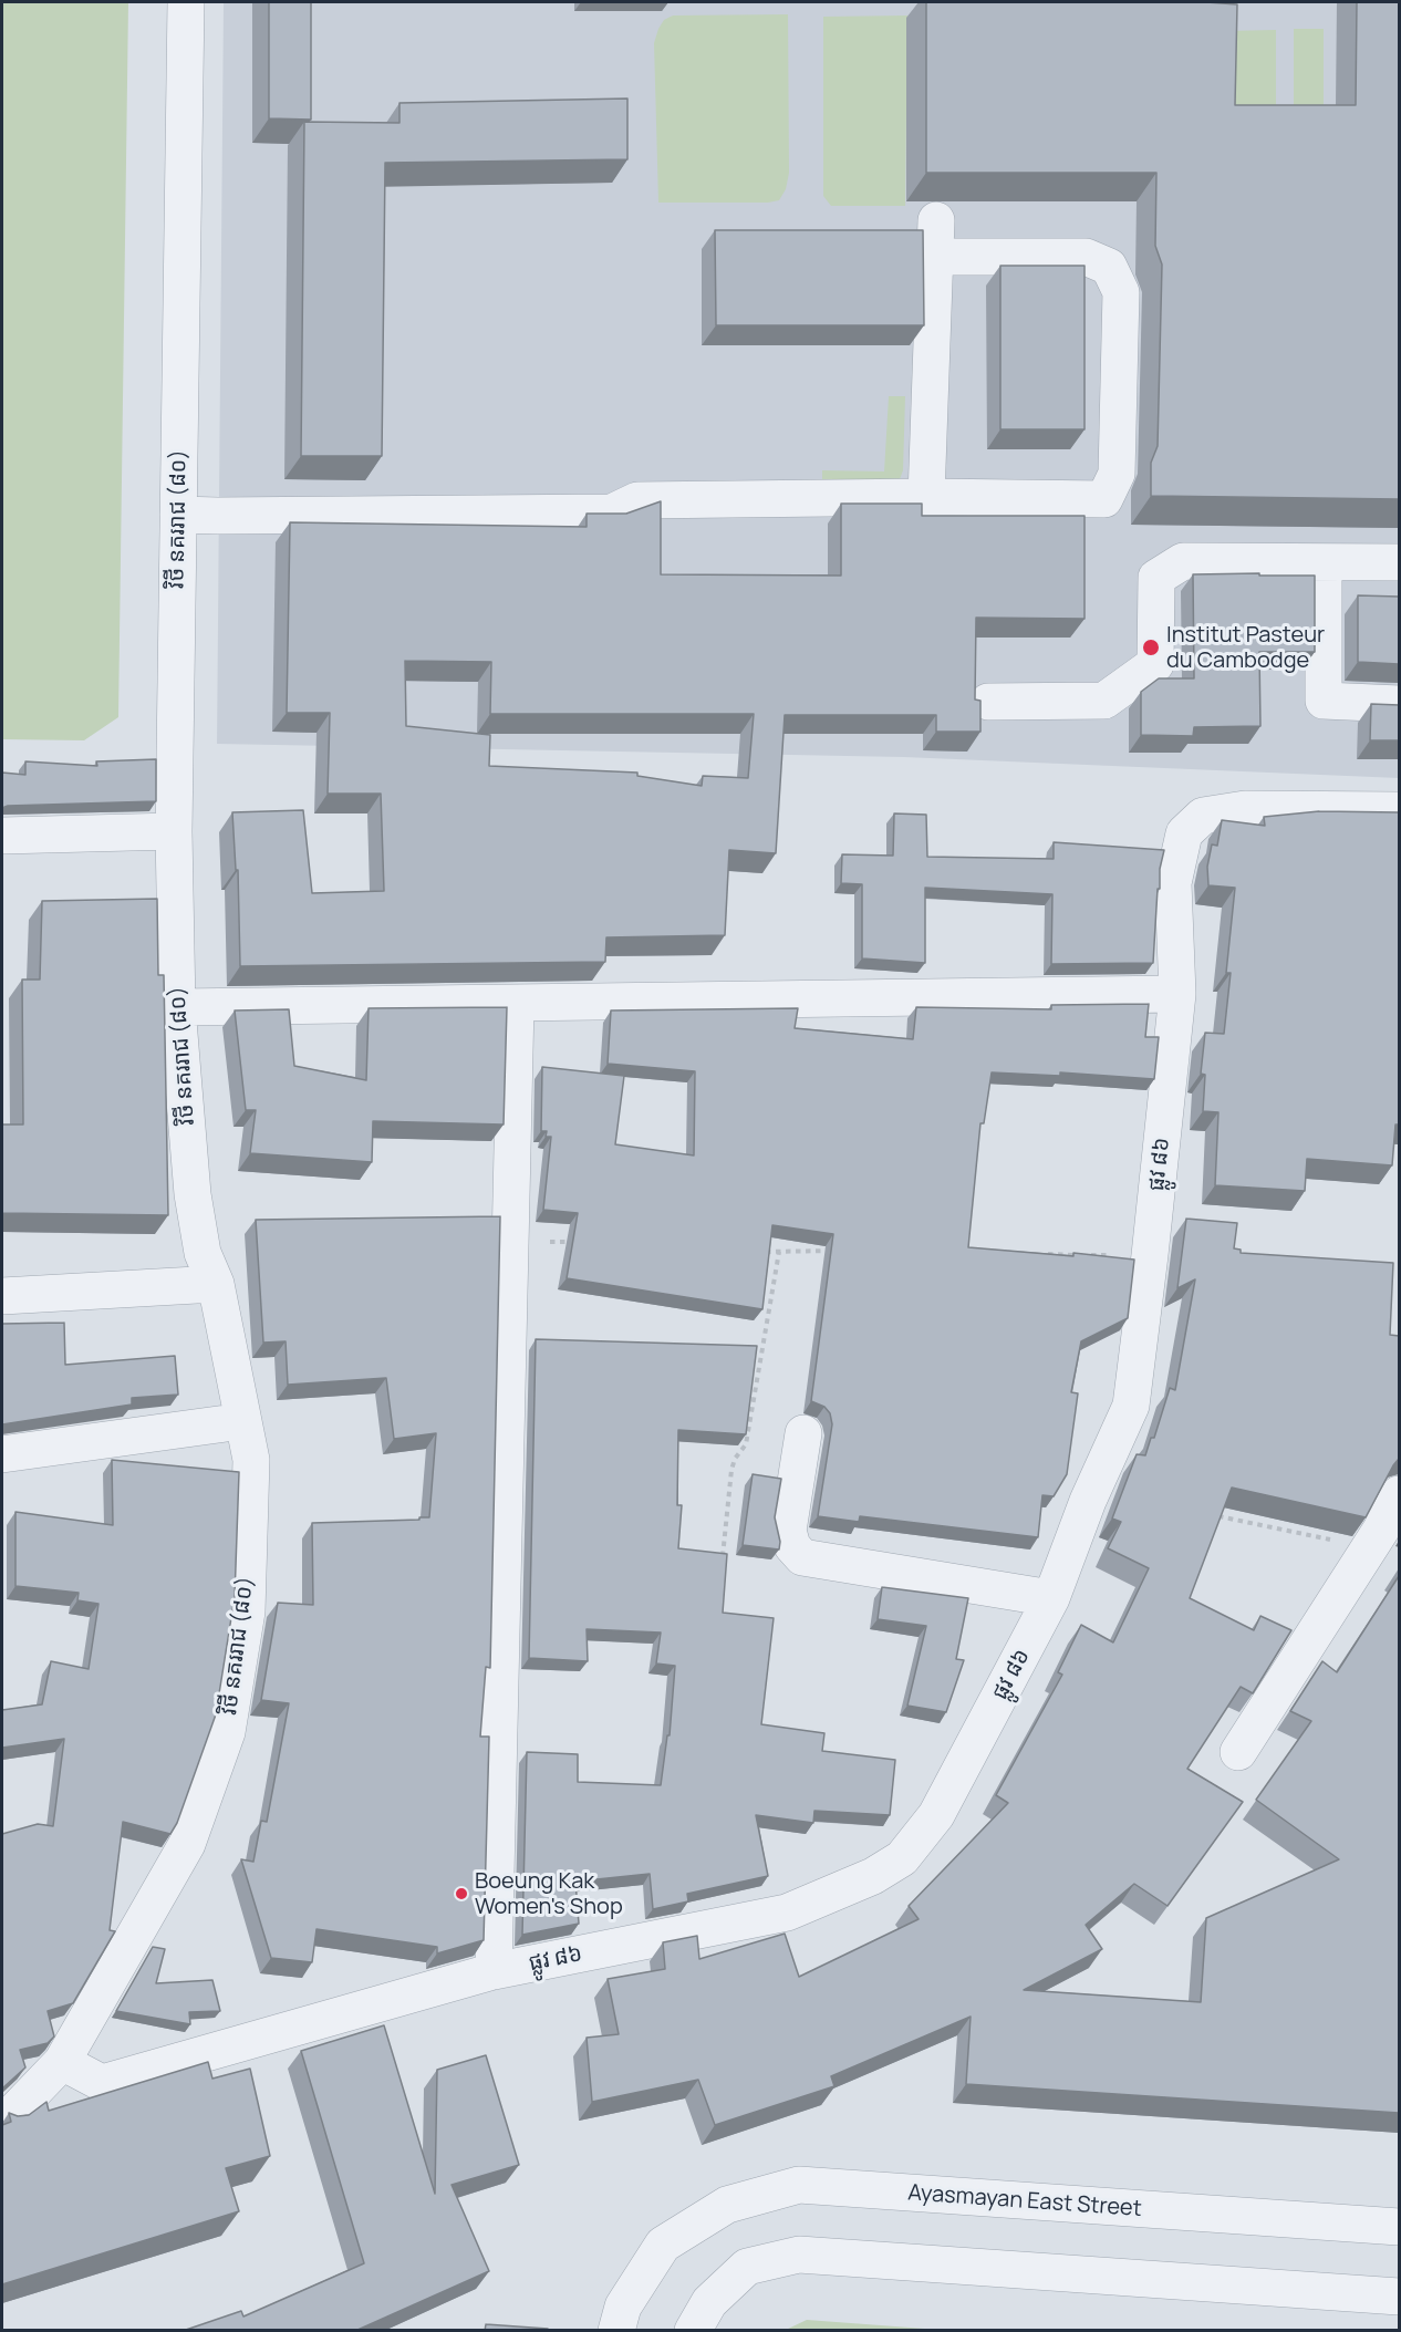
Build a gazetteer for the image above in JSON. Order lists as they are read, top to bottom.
{
  "streets": {
    "street": ["វិថី នគររាជ (៨០)", "ផ្លូវ ៨៦", "Ayasmayan East Street"]
  },
  "crossings": [
    ["វិថី នគររាជ (៨០)", "ផ្លូវ ៨៦"]
  ],
  "places": ["Institut Pasteur du Cambodge", "Boeung Kak Women's Shop"]
}
